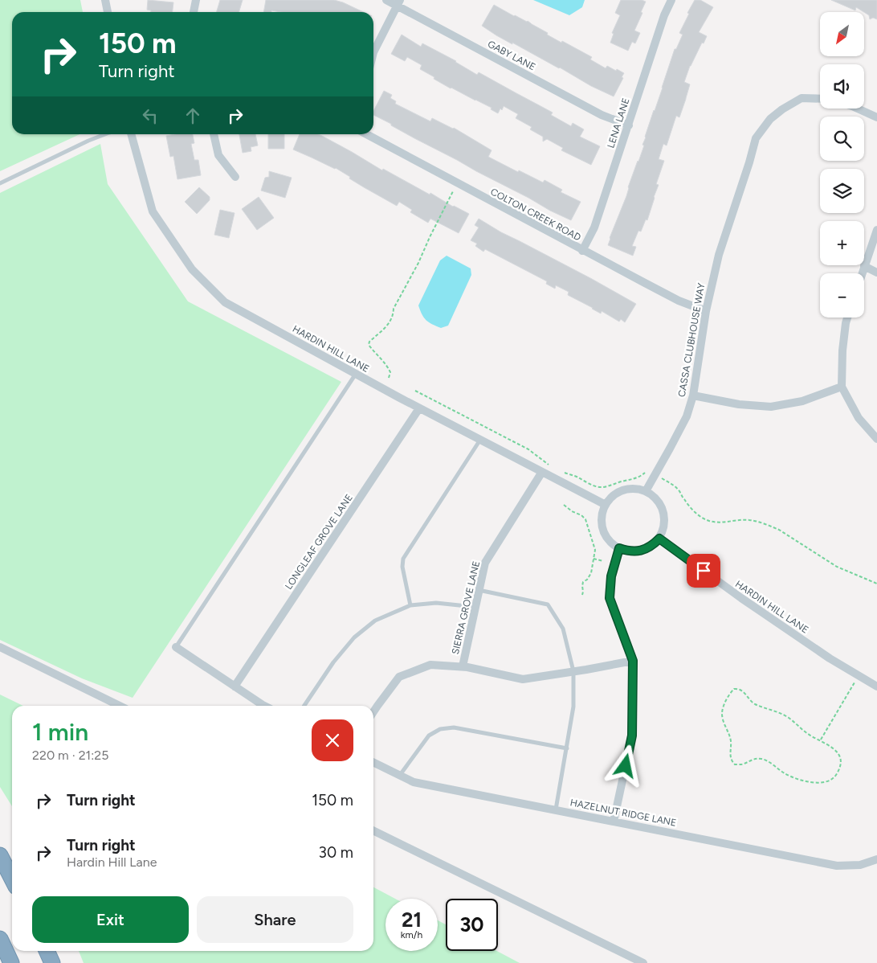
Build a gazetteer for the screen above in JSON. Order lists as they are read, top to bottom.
{
  "streets": {
    "street": [
      "GABY LANE",
      "LENA LANE",
      "COLTON CREEK ROAD",
      "CASSA CLUBHOUSE WAY",
      "HARDIN HILL LANE",
      "LONGLEAF GROVE LANE",
      "SIERRA GROVE LANE",
      "HAZELNUT RIDGE LANE"
    ]
  },
  "crossings": [
    ["GABY LANE", "LENA LANE"],
    ["LENA LANE", "COLTON CREEK ROAD"],
    ["COLTON CREEK ROAD", "CASSA CLUBHOUSE WAY"],
    ["CASSA CLUBHOUSE WAY", "HARDIN HILL LANE"],
    ["HARDIN HILL LANE", "LONGLEAF GROVE LANE"],
    ["HARDIN HILL LANE", "SIERRA GROVE LANE"]
  ],
  "north": "bottom left",
  "page": {
    "map_buttons": ["+", "−"],
    "turn": ["150 m", "Turn right"],
    "heading": ["1 min", "220 m · 21:25"],
    "list": [
      {
        "name": "Turn right",
        "value": "150 m"
      },
      {
        "name": "Turn right",
        "note": "Hardin Hill Lane",
        "value": "30 m"
      }
    ],
    "buttons": ["Exit", "Share"],
    "speed": "21 km/h",
    "limit": "30"
  }
}
